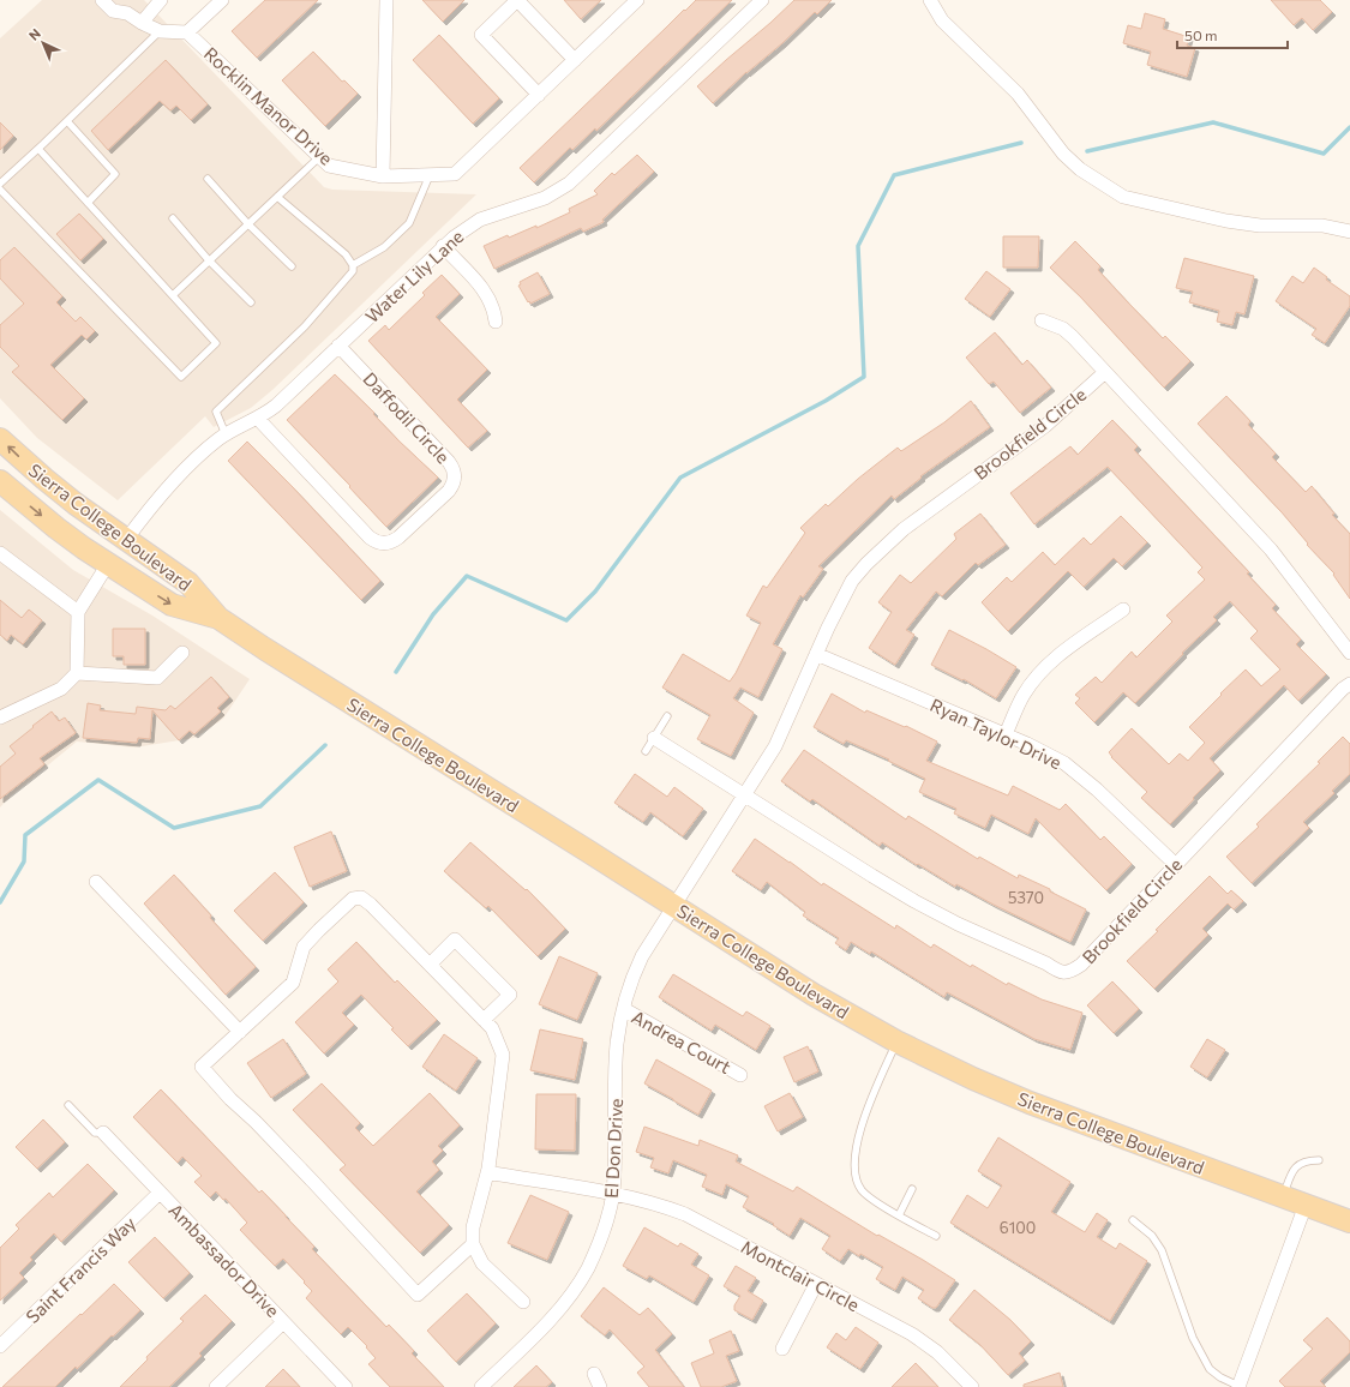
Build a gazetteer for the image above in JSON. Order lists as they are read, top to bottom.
{
  "streets": {
    "main road": ["Sierra College Boulevard"],
    "street": [
      "Rocklin Manor Drive",
      "Water Lily Lane",
      "Daffodil Circle",
      "Brookfield Circle",
      "Ryan Taylor Drive",
      "Andrea Court",
      "El Don Drive",
      "Ambassador Drive",
      "Saint Francis Way",
      "Montclair Circle"
    ]
  },
  "crossings": [
    ["Water Lily Lane", "Daffodil Circle"],
    ["Water Lily Lane", "Sierra College Boulevard"],
    ["Brookfield Circle", "Sierra College Boulevard"],
    ["Brookfield Circle", "Ryan Taylor Drive"],
    ["Brookfield Circle", "El Don Drive"],
    ["Sierra College Boulevard", "El Don Drive"],
    ["Andrea Court", "El Don Drive"],
    ["El Don Drive", "Montclair Circle"],
    ["Ambassador Drive", "Saint Francis Way"]
  ],
  "house_numbers": ["5370", "6100"],
  "scale_bar": "50 m",
  "north": "top left"
}
